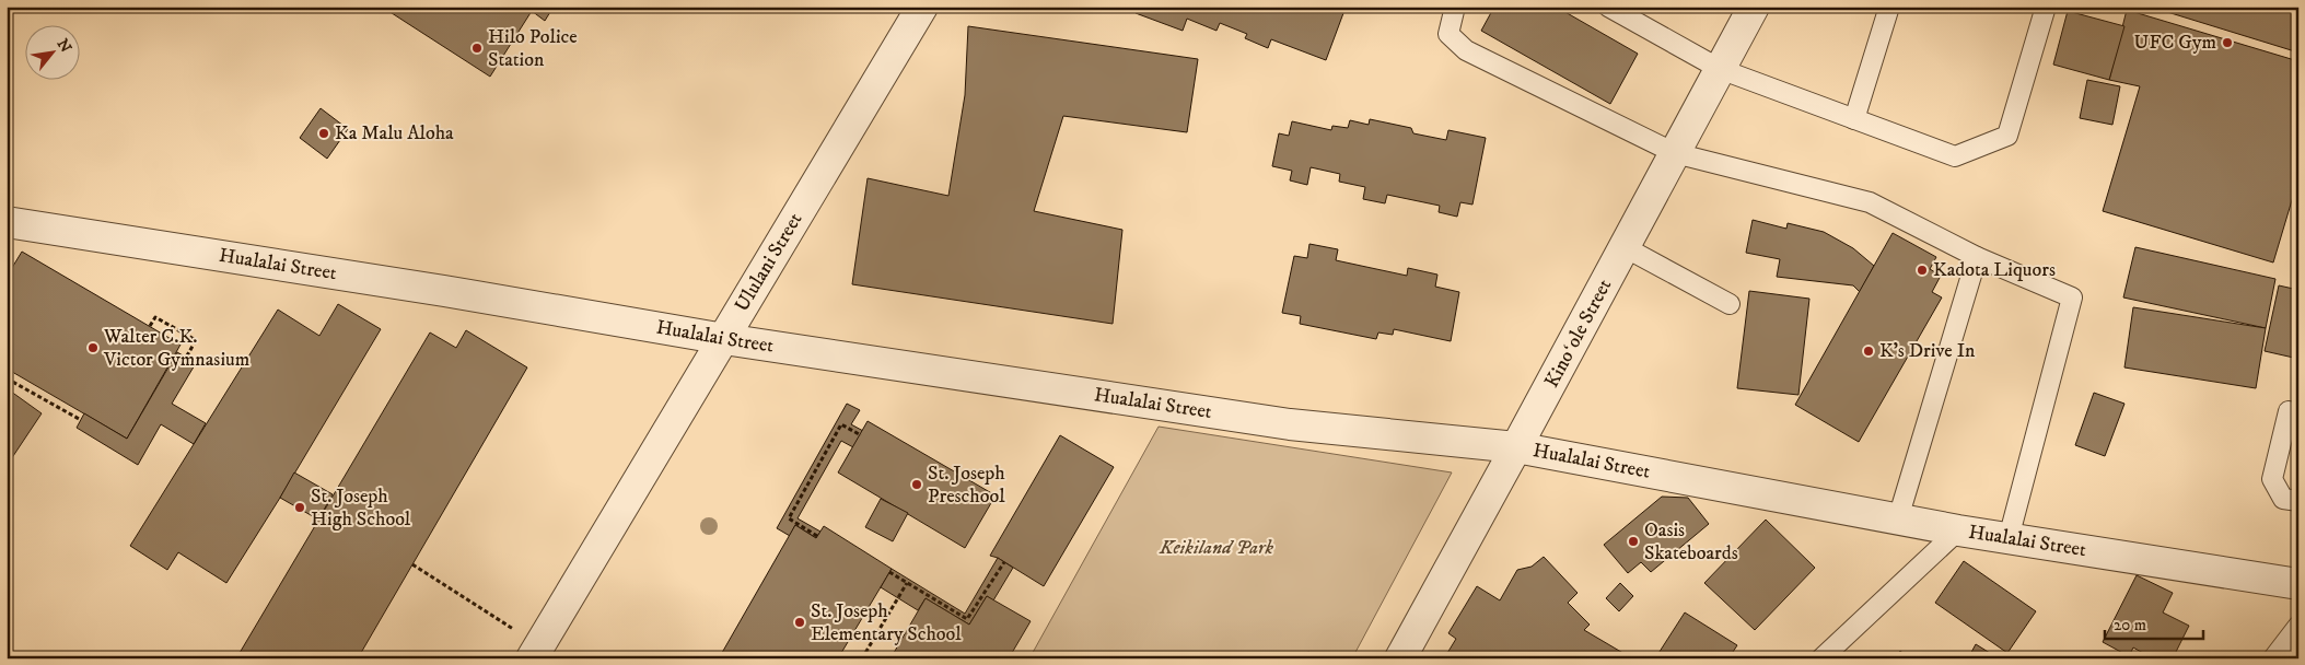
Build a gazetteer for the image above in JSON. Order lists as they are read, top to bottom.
{
  "streets": {
    "street": ["Ululani Street", "Hualalai Street", "Kinoʻole Street"]
  },
  "crossings": [
    ["Ululani Street", "Hualalai Street"],
    ["Hualalai Street", "Kinoʻole Street"]
  ],
  "parks": ["Keikiland Park"],
  "places": [
    "UFC Gym",
    "Hilo Police Station",
    "Ka Malu Aloha",
    "Kadota Liquors",
    "Walter C.K. Victor Gymnasium",
    "K’s Drive In",
    "St. Joseph Preschool",
    "St. Joseph High School",
    "Oasis Skateboards",
    "St. Joseph Elementary School"
  ],
  "scale_bar": "20 m",
  "north": "top right"
}
